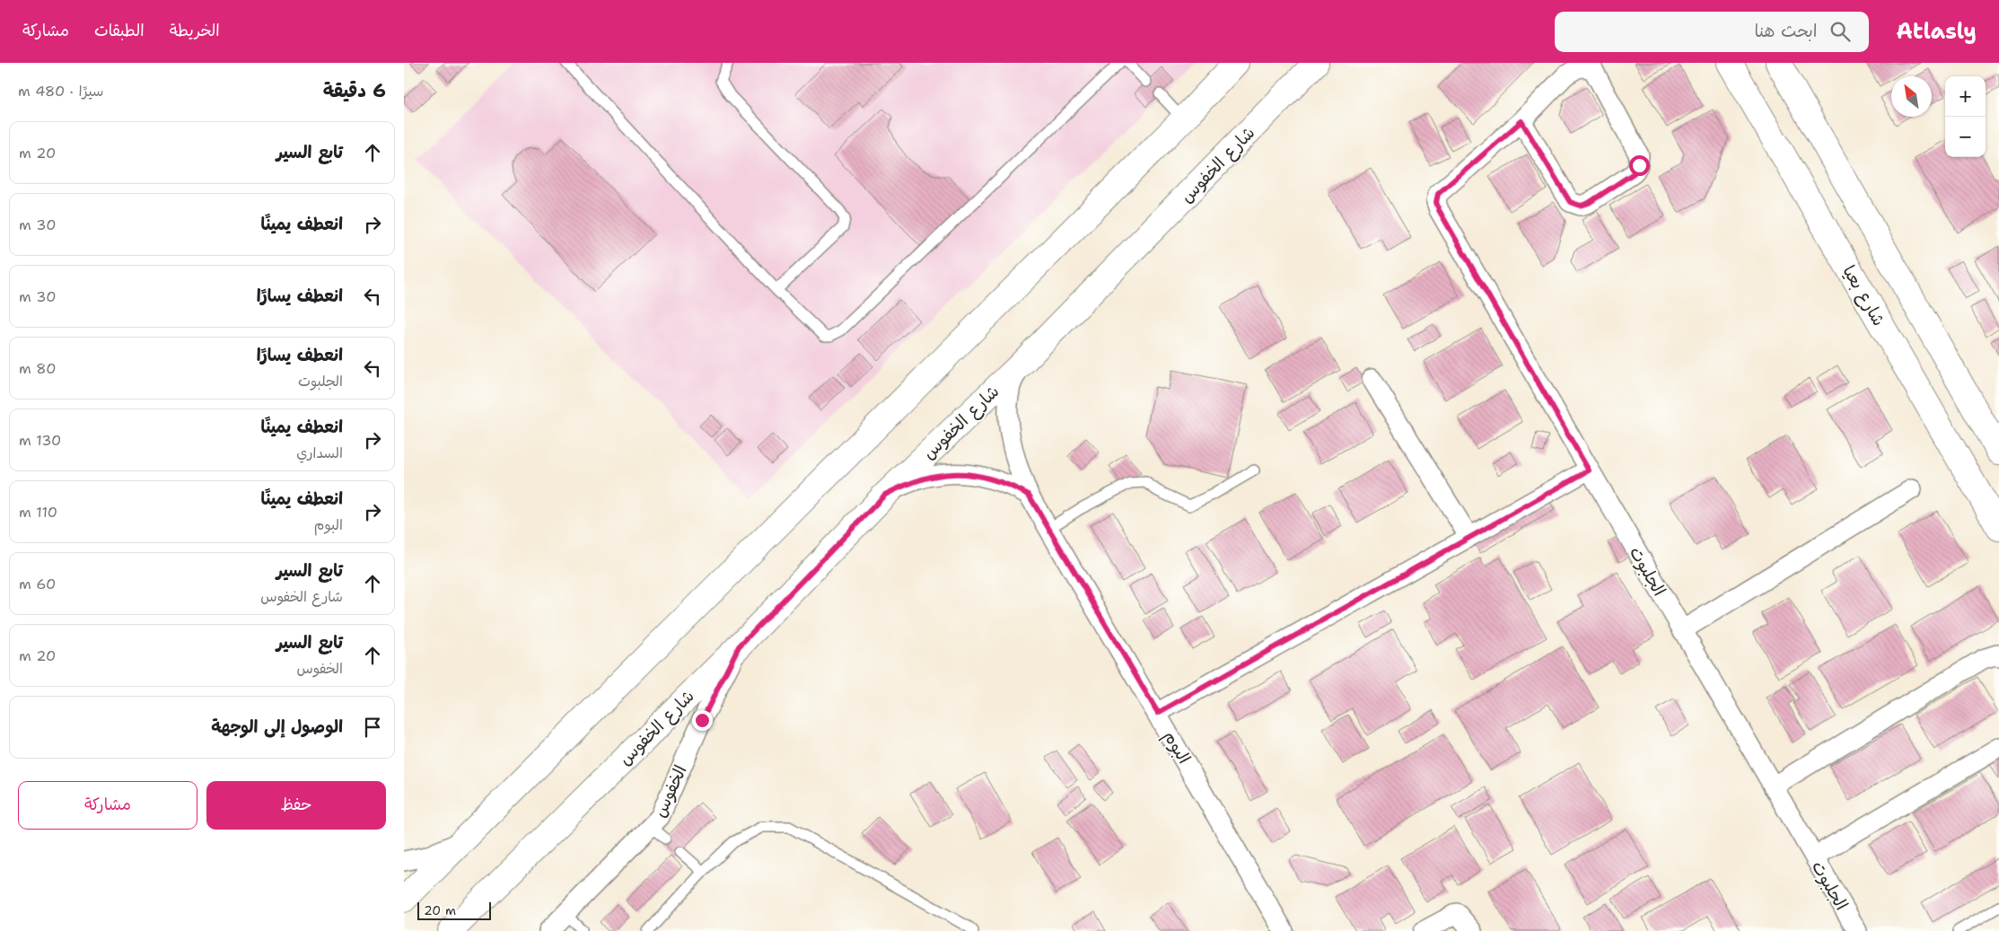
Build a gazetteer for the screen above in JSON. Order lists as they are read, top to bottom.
{
  "streets": {
    "street": [
      "شارع الخفوس",
      "شارع بعيا",
      "الجلبوت",
      "البوم",
      "الخفوس"
    ]
  },
  "crossings": [
    ["شارع الخفوس", "البوم"],
    ["شارع الخفوس", "الخفوس"]
  ],
  "scale_bar": "20 m",
  "north": "top left",
  "page": {
    "header": "Atlasly",
    "search": "ابحث هنا",
    "nav": ["الخريطة", "الطبقات", "مشاركة"],
    "heading": ["6 دقيقة", "سيرًا · 480 m"],
    "map_buttons": ["+", "−"],
    "list": [
      ["تابع السير", "20 m"],
      ["انعطف يمينًا", "30 m"],
      ["انعطف يسارًا", "30 m"],
      ["انعطف يسارًا", "الجلبوت", "80 m"],
      ["انعطف يمينًا", "السداري", "130 m"],
      ["انعطف يمينًا", "البوم", "110 m"],
      ["تابع السير", "شارع الخفوس", "60 m"],
      ["تابع السير", "الخفوس", "20 m"],
      "الوصول إلى الوجهة"
    ],
    "buttons": ["حفظ", "مشاركة"],
    "scale": "20 m"
  }
}
